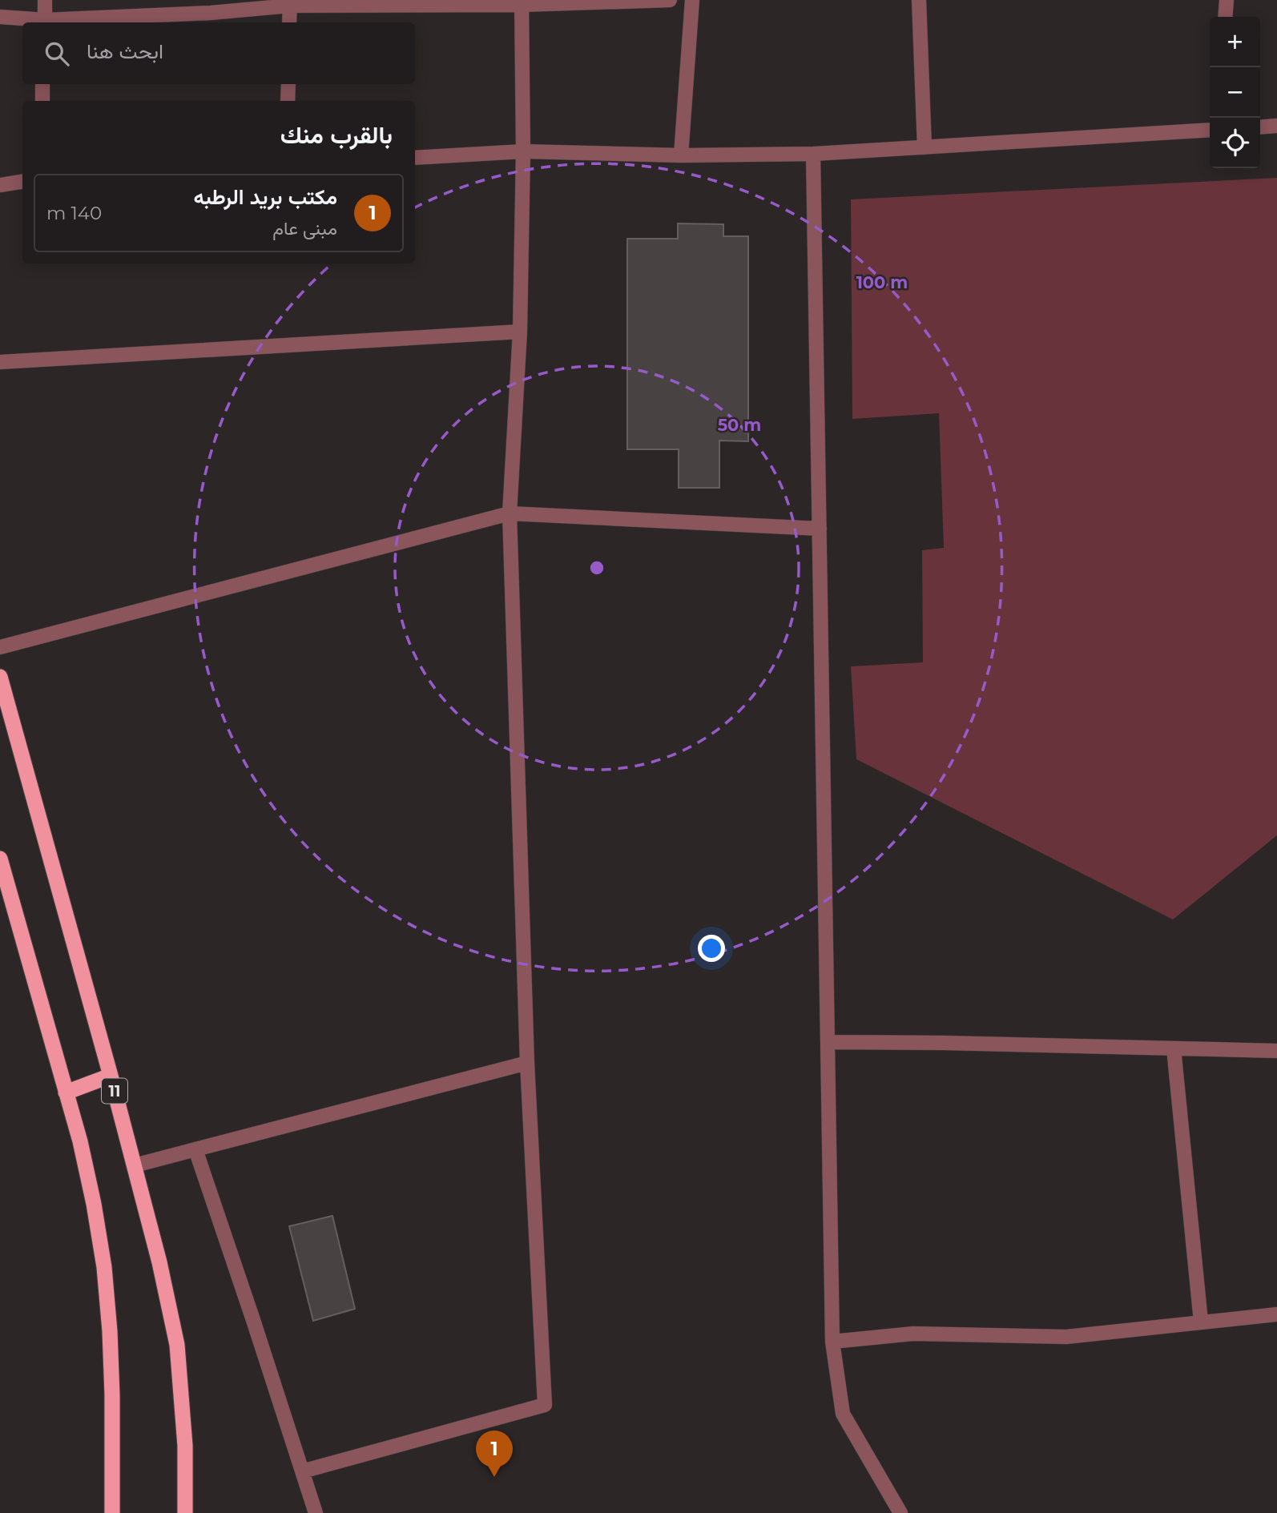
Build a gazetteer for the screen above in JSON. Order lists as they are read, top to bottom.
{
  "streets": {
    "highway": ["11"]
  },
  "page": {
    "map_buttons": ["+", "−"],
    "search": "ابحث هنا",
    "heading": "بالقرب منك",
    "list": [
      {
        "mark": "1",
        "name": "مكتب بريد الرطبه",
        "note": "مبنى عام",
        "value": "140 m"
      }
    ],
    "pins": "1"
  },
  "rings": ["100 m", "50 m"]
}
